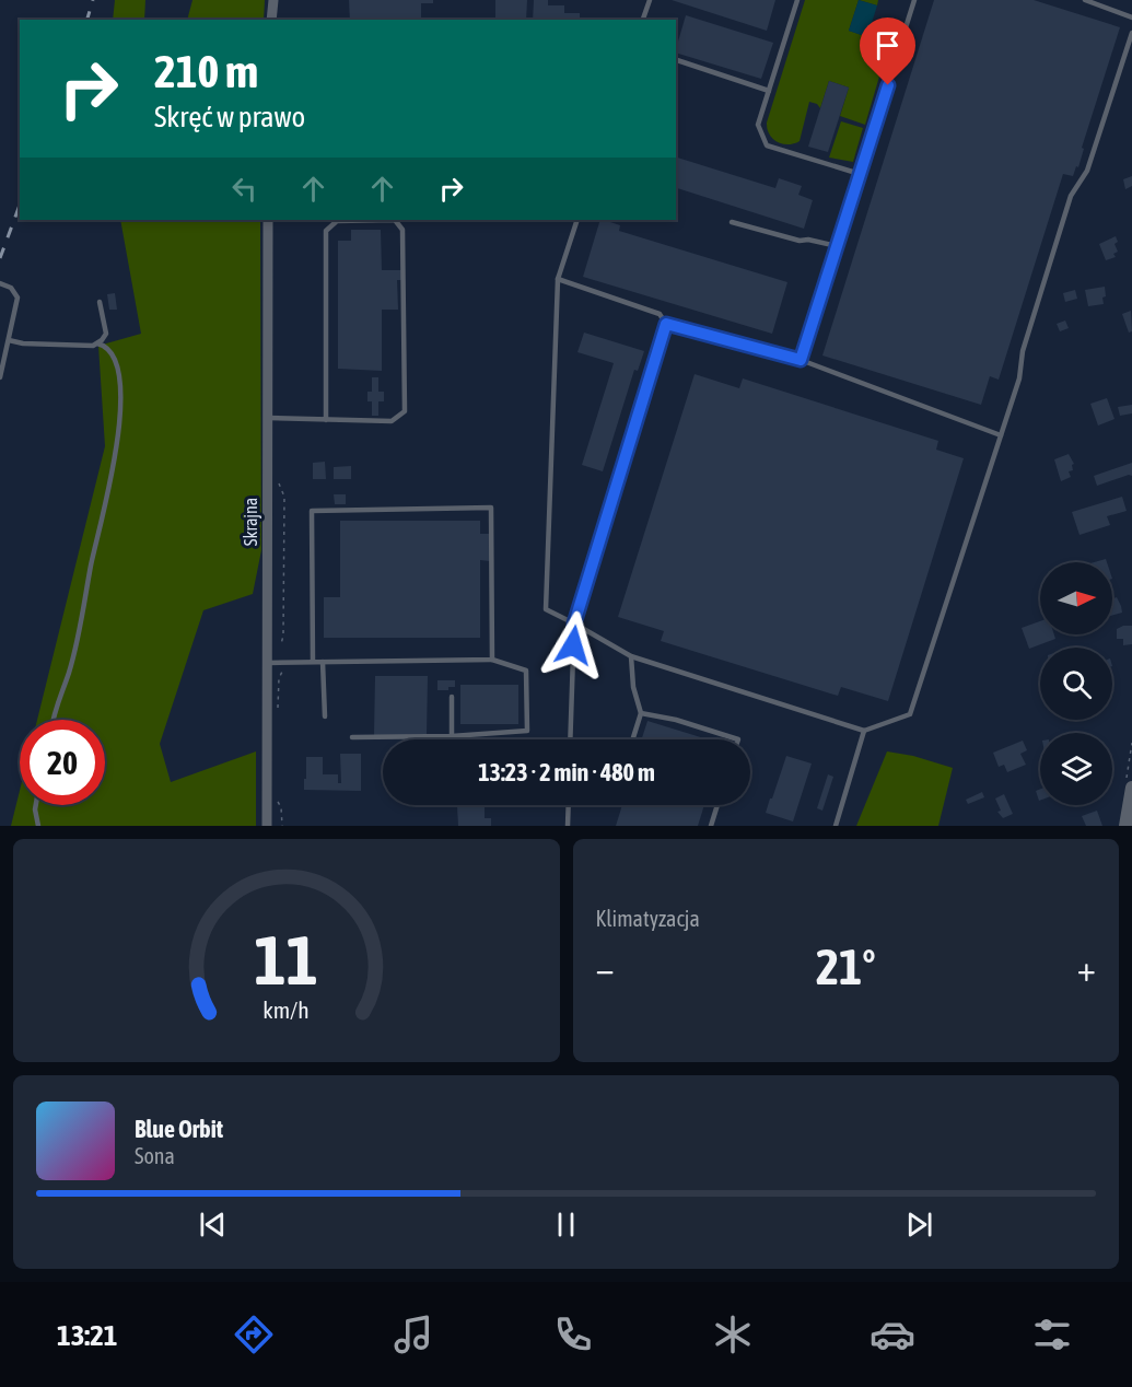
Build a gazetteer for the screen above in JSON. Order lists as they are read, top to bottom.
{
  "streets": {
    "street": ["Skrajna"]
  },
  "north": "right",
  "page": {
    "turn": ["210 m", "Skręć w prawo"],
    "limit": "20",
    "trip": "13:23 · 2 min · 480 m",
    "tile": "Klimatyzacja",
    "heat": ["−", "21°", "+"],
    "song": ["Blue Orbit", "Sona"],
    "tabs": "13:21",
    "gauge": ["11", "km/h"]
  }
}
